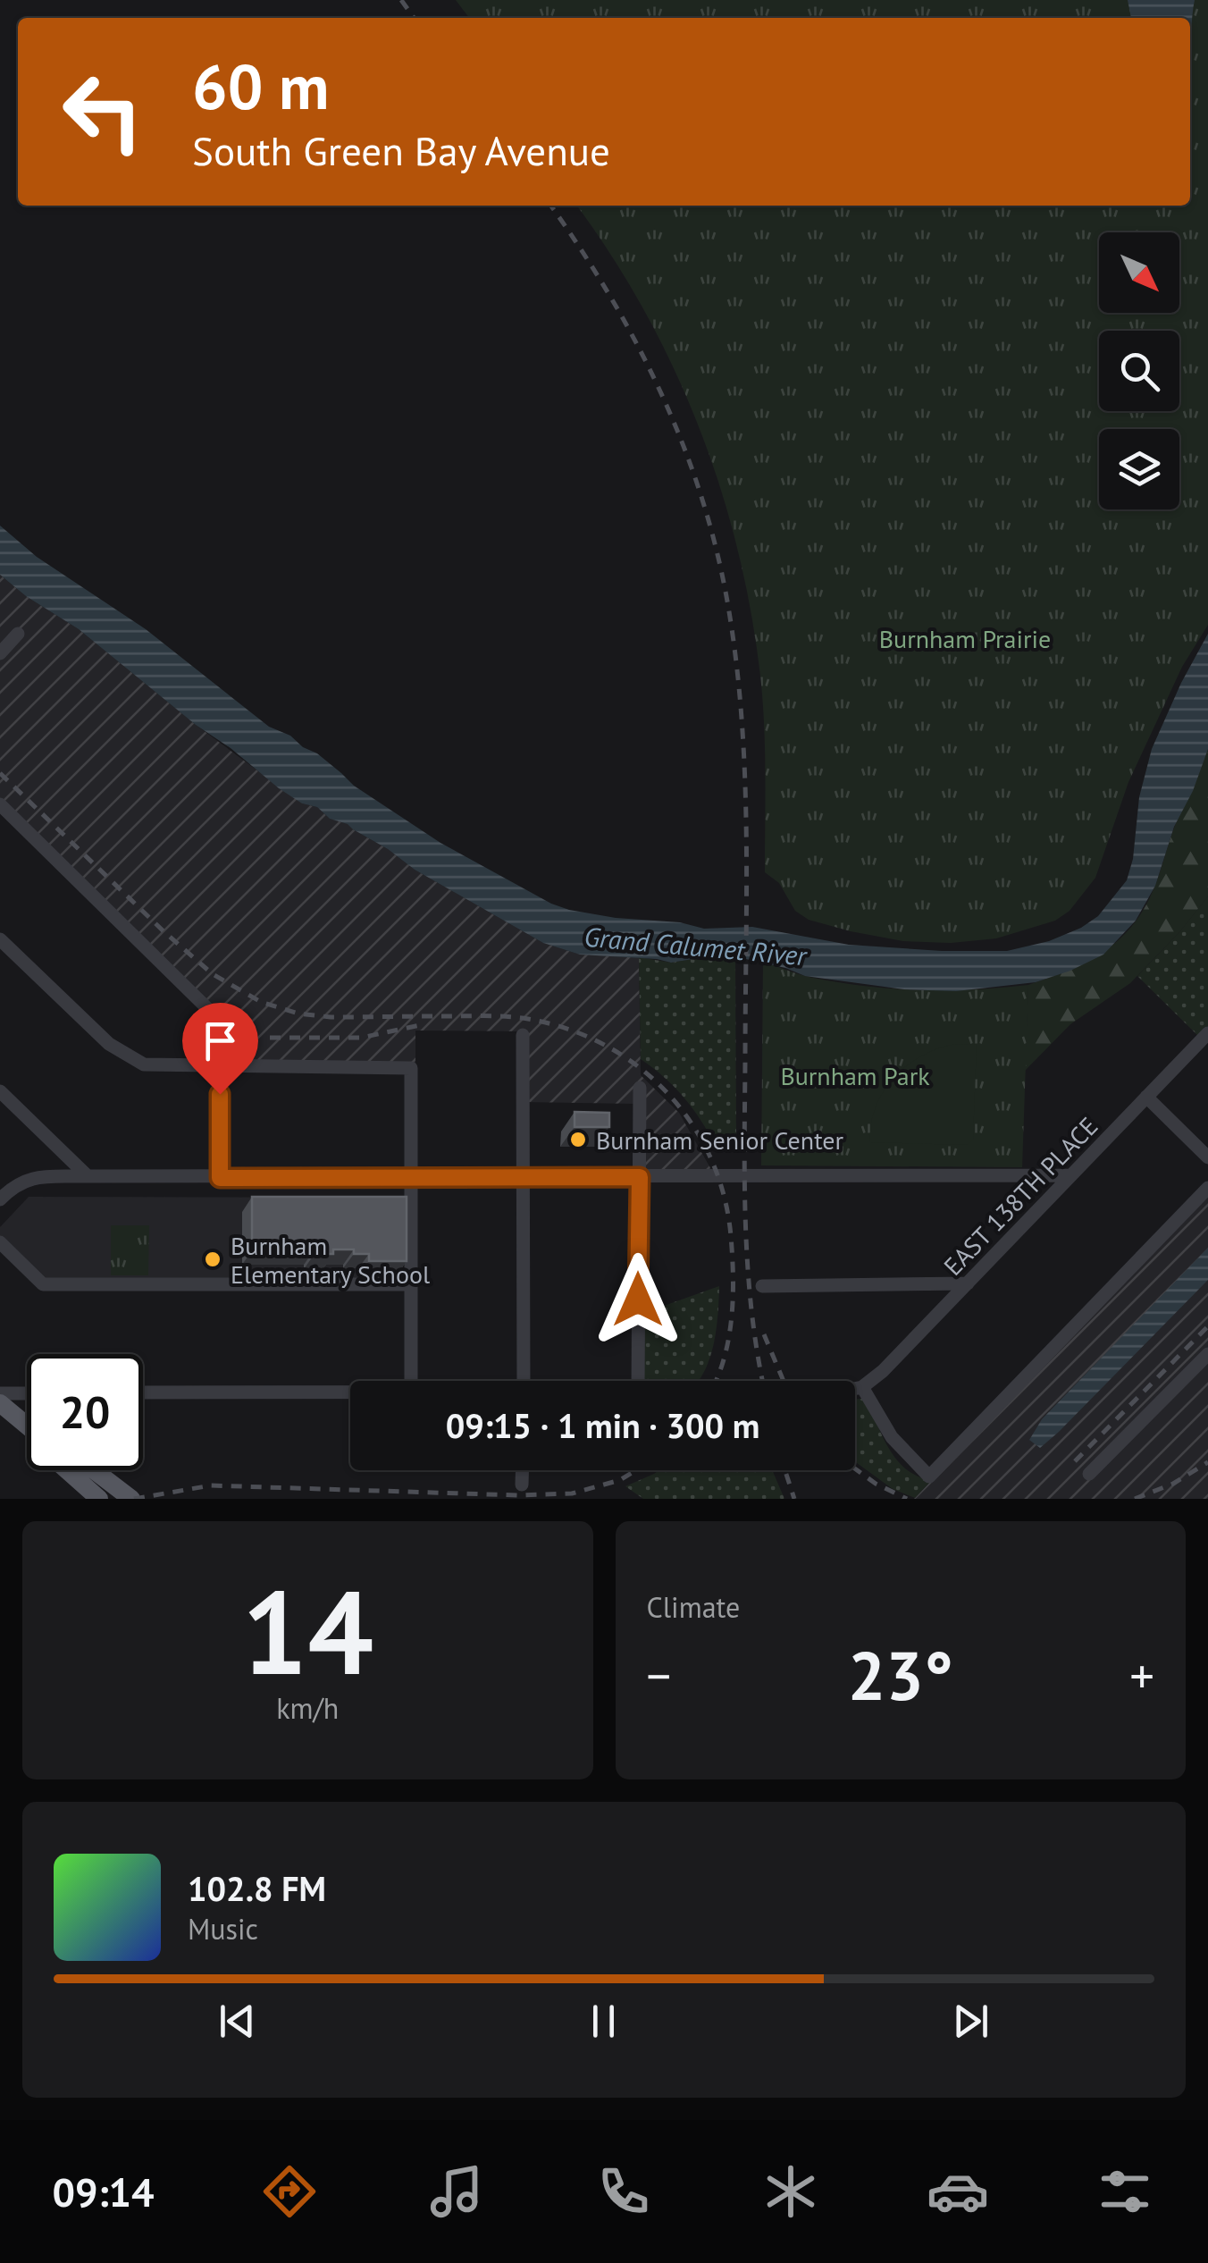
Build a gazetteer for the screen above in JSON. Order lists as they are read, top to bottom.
{
  "streets": {
    "street": ["EAST 138TH PLACE"]
  },
  "water": ["Grand Calumet River"],
  "parks": ["Burnham Prairie", "Burnham Park"],
  "places": ["Burnham Senior Center", "Burnham Elementary School"],
  "north": "bottom right",
  "page": {
    "turn": ["60 m", "South Green Bay Avenue"],
    "limit": "20",
    "trip": "09:15 · 1 min · 300 m",
    "tile": [
      ["14", "km/h"],
      "Climate"
    ],
    "heat": ["−", "23°", "+"],
    "song": ["102.8 FM", "Music"],
    "tabs": "09:14"
  }
}
